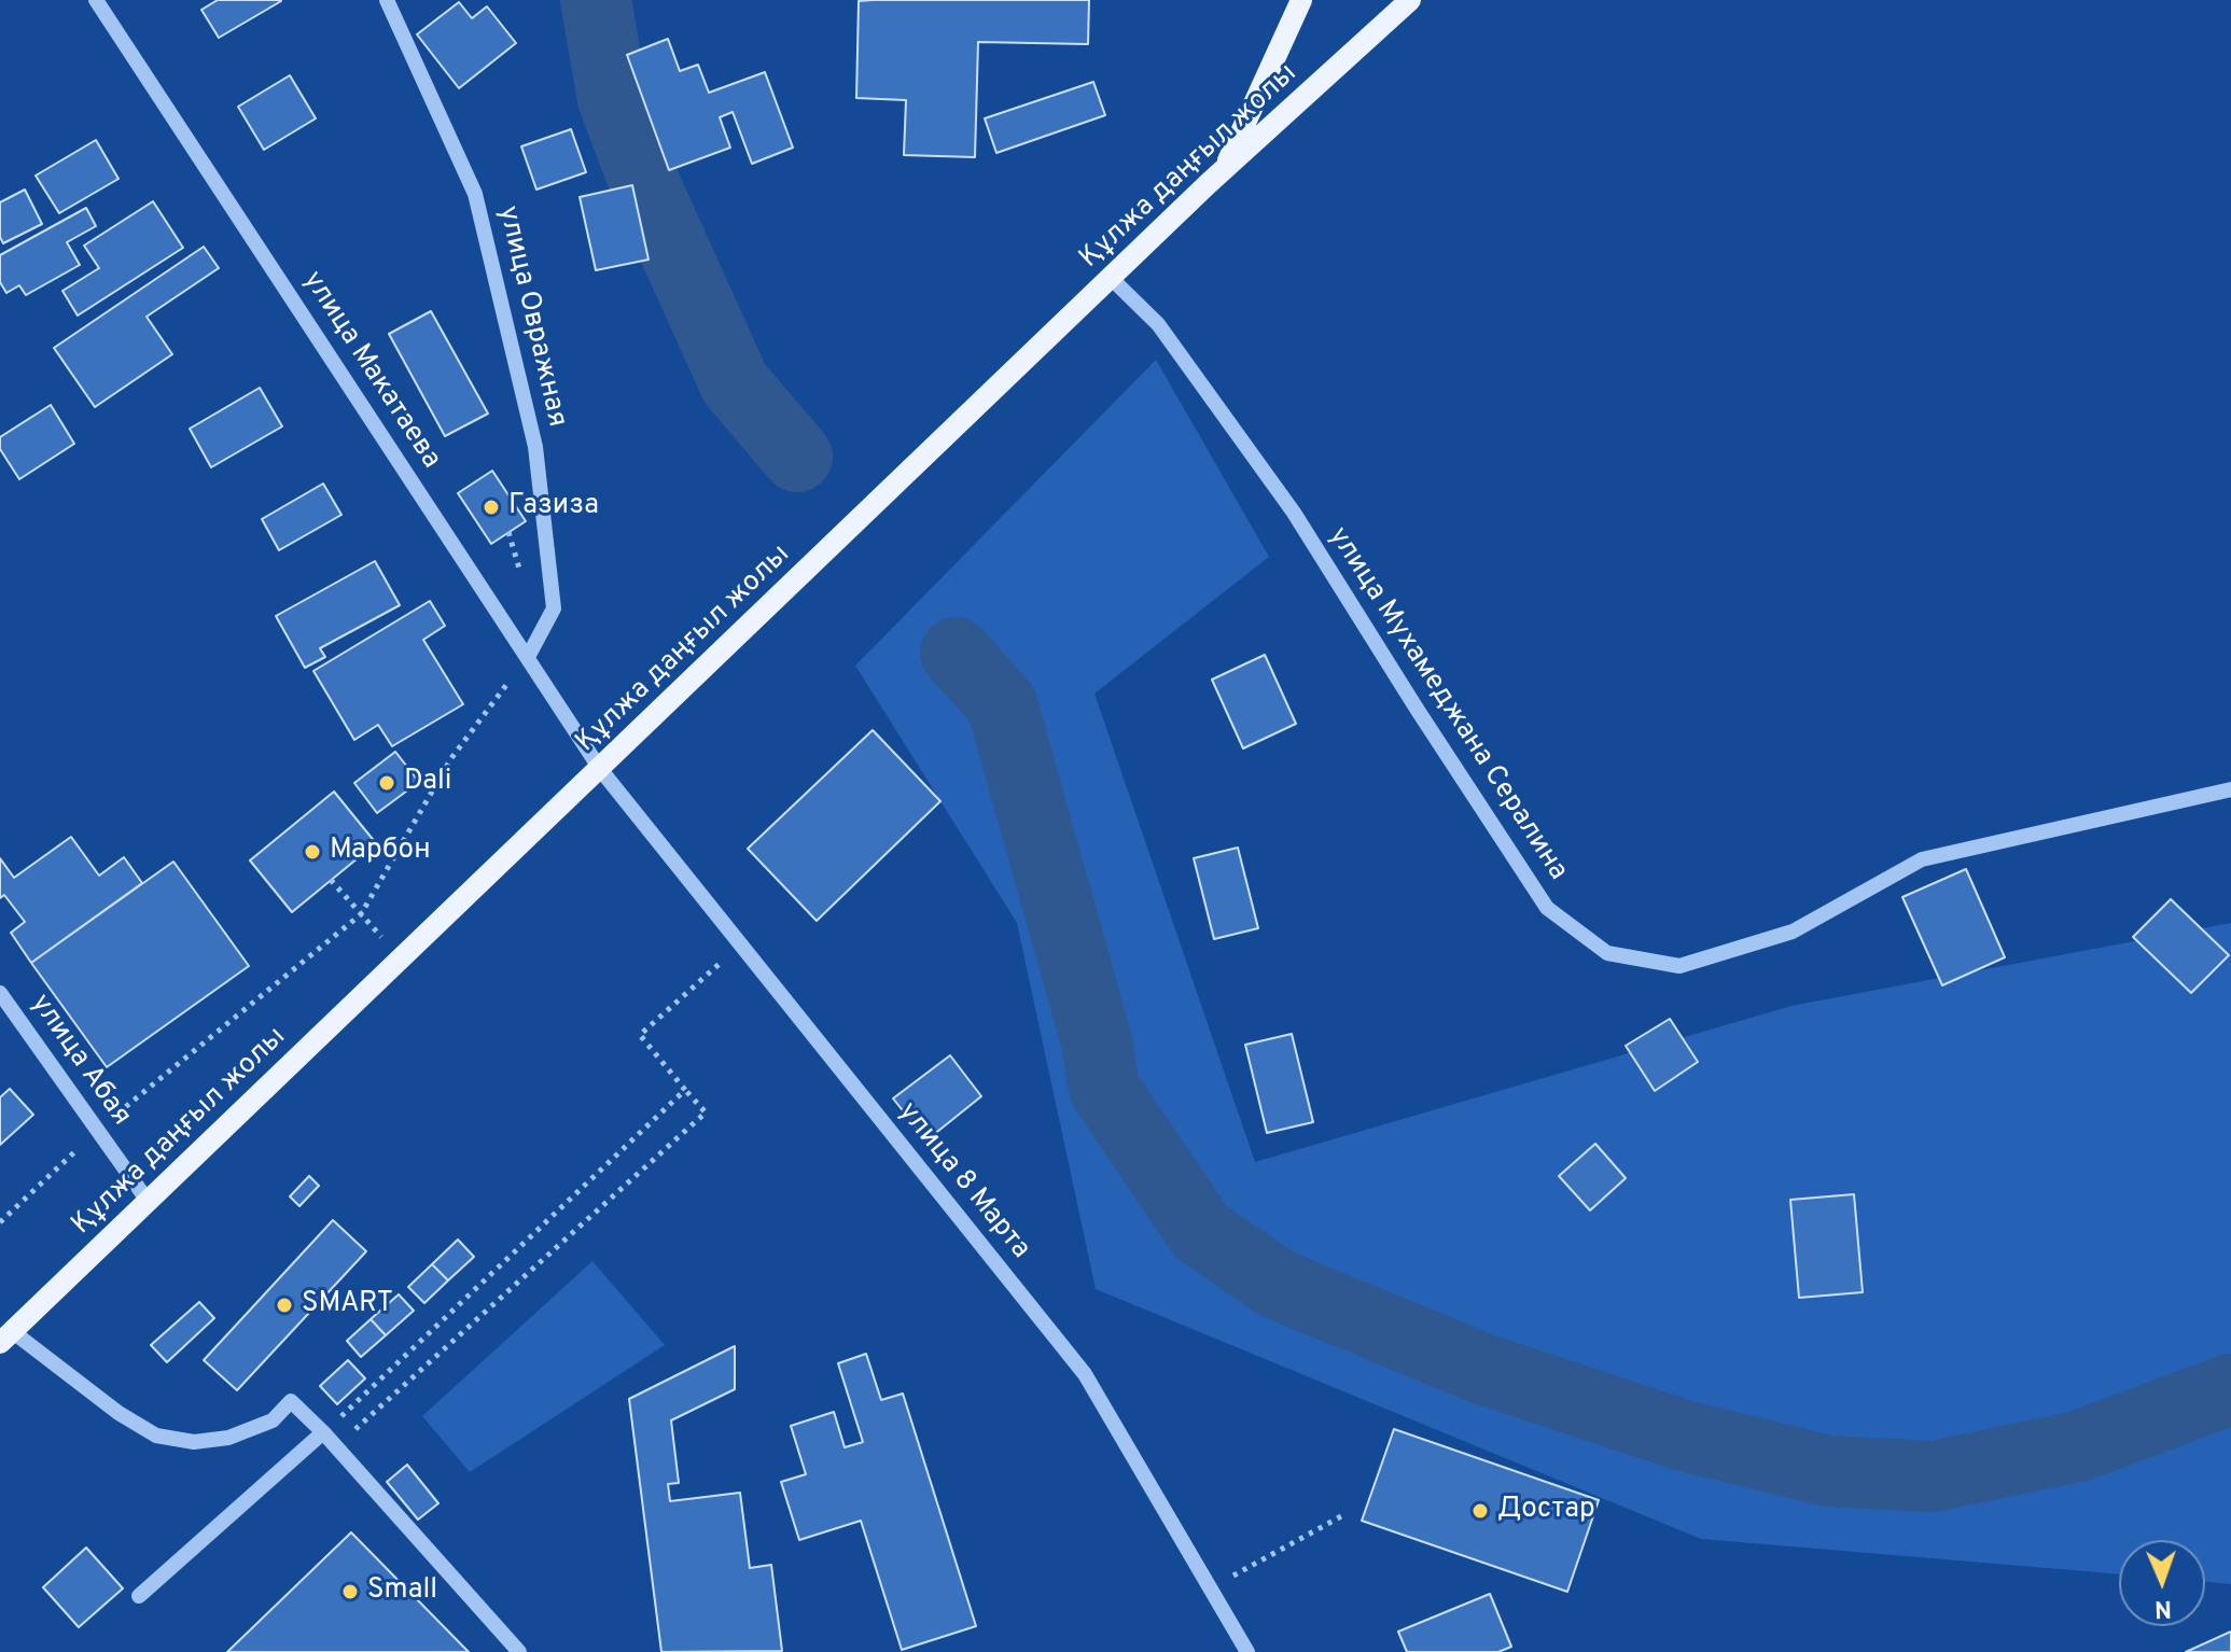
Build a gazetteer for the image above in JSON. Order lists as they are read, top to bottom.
{
  "streets": {
    "main road": ["Құлжа даңғыл жолы"],
    "street": [
      "улица Овражная",
      "улица Макатаева",
      "улица Мухамеджана Сералина",
      "улица Абая",
      "улица 8 Марта"
    ]
  },
  "crossings": [
    ["Құлжа даңғыл жолы", "улица Макатаева"],
    ["Құлжа даңғыл жолы", "улица Мухамеджана Сералина"],
    ["Құлжа даңғыл жолы", "улица Абая"],
    ["Құлжа даңғыл жолы", "улица 8 Марта"],
    ["улица Овражная", "улица Макатаева"],
    ["улица Макатаева", "улица 8 Марта"]
  ],
  "places": [
    "Газиза",
    "Dali",
    "Марбон",
    "SMART",
    "Достар",
    "Small"
  ],
  "north": "bottom"
}
